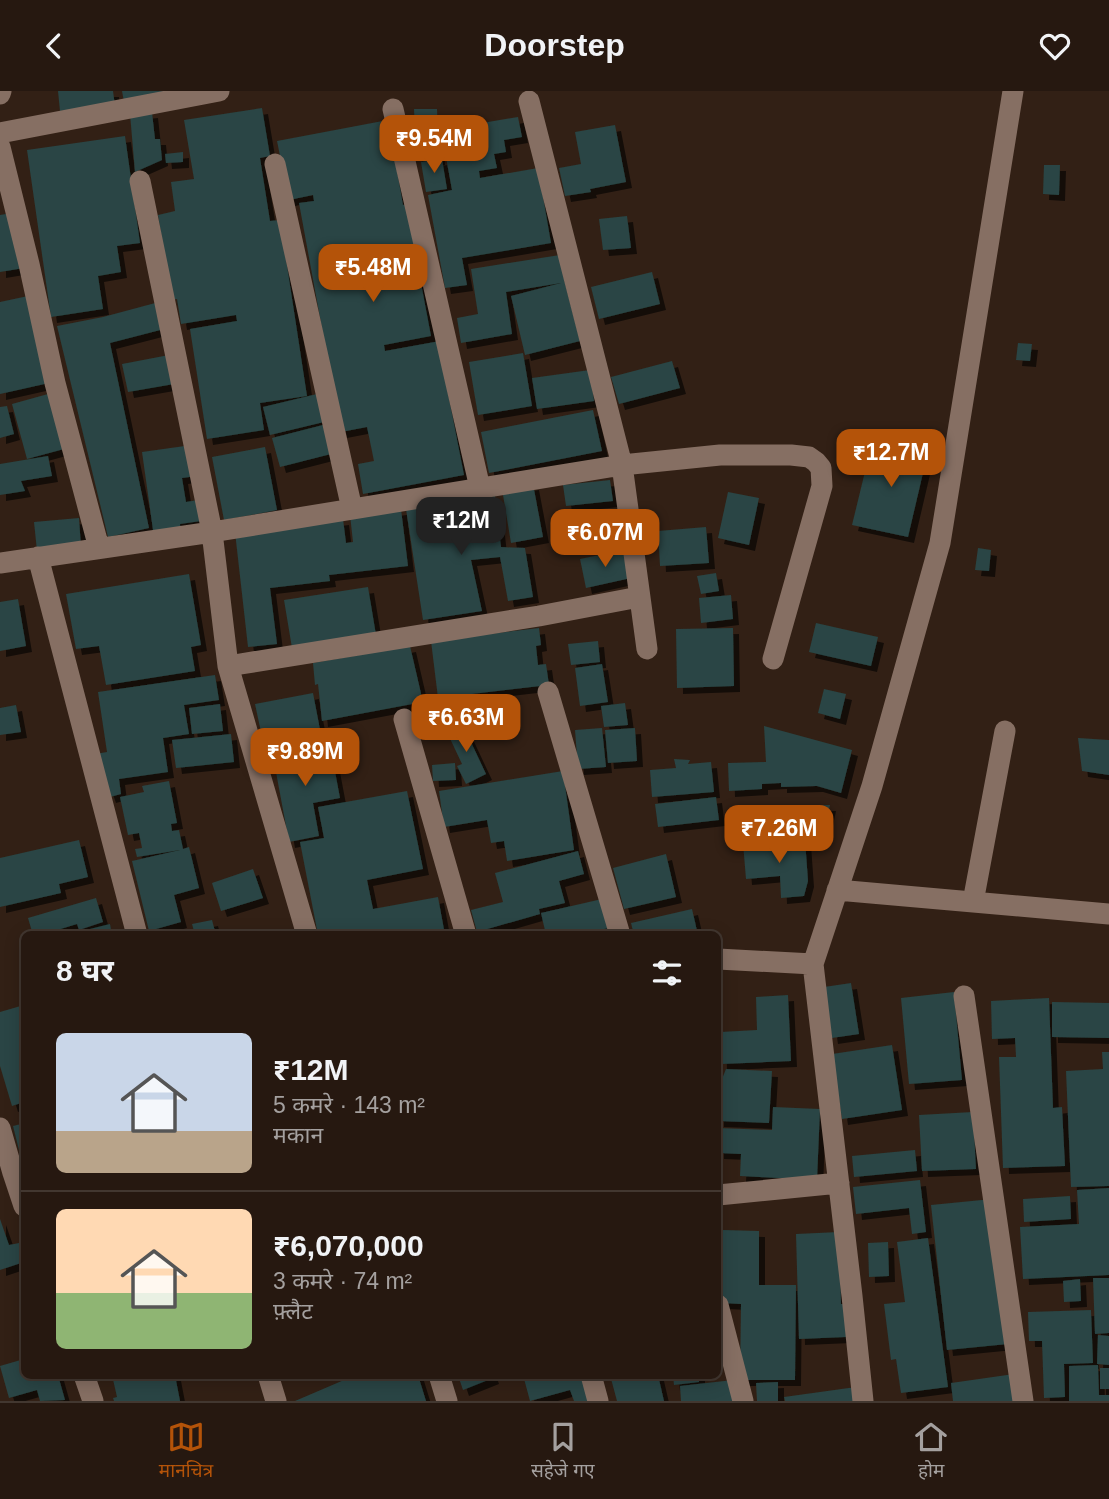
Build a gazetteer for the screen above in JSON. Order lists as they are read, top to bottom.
{
  "page": {
    "header": "Doorstep",
    "price": [
      "₹9.54M",
      "₹5.48M",
      "₹12.7M",
      "₹12M",
      "₹6.07M",
      "₹6.63M",
      "₹9.89M",
      "₹7.26M"
    ],
    "heading": "8 घर",
    "list": [
      {
        "name": "₹12M",
        "note": "5 कमरे · 143 m² · मकान"
      },
      {
        "name": "₹6,070,000",
        "note": "3 कमरे · 74 m² · फ़्लैट"
      }
    ],
    "tabs": ["मानचित्र", "सहेजे गए", "होम"]
  }
}
